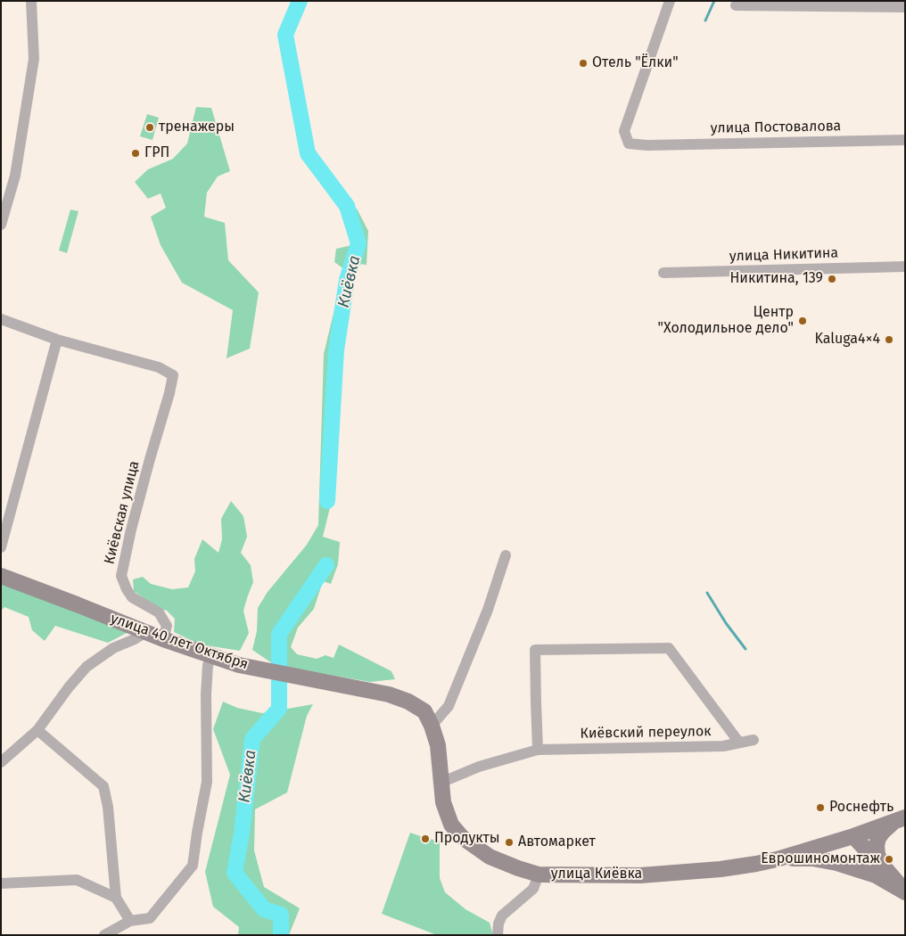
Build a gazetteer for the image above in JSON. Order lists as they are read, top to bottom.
{
  "streets": {
    "main road": ["улица 40 лет Октября", "улица Киёвка"],
    "street": [
      "улица Постовалова",
      "улица Никитина",
      "Киёвская улица",
      "Киёвский переулок"
    ]
  },
  "crossings": [
    ["Киёвская улица", "улица 40 лет Октября"],
    ["улица 40 лет Октября", "улица Киёвка"],
    ["Киёвский переулок", "улица Киёвка"]
  ],
  "water": ["Киёвка"],
  "places": [
    "Отель \"Ёлки\"",
    "тренажеры",
    "ГРП",
    "Никитина, 139",
    "Центр \"Холодильное дело\"",
    "Kaluga4×4",
    "Роснефть",
    "Продукты",
    "Автомаркет",
    "Еврошиномонтаж"
  ]
}
